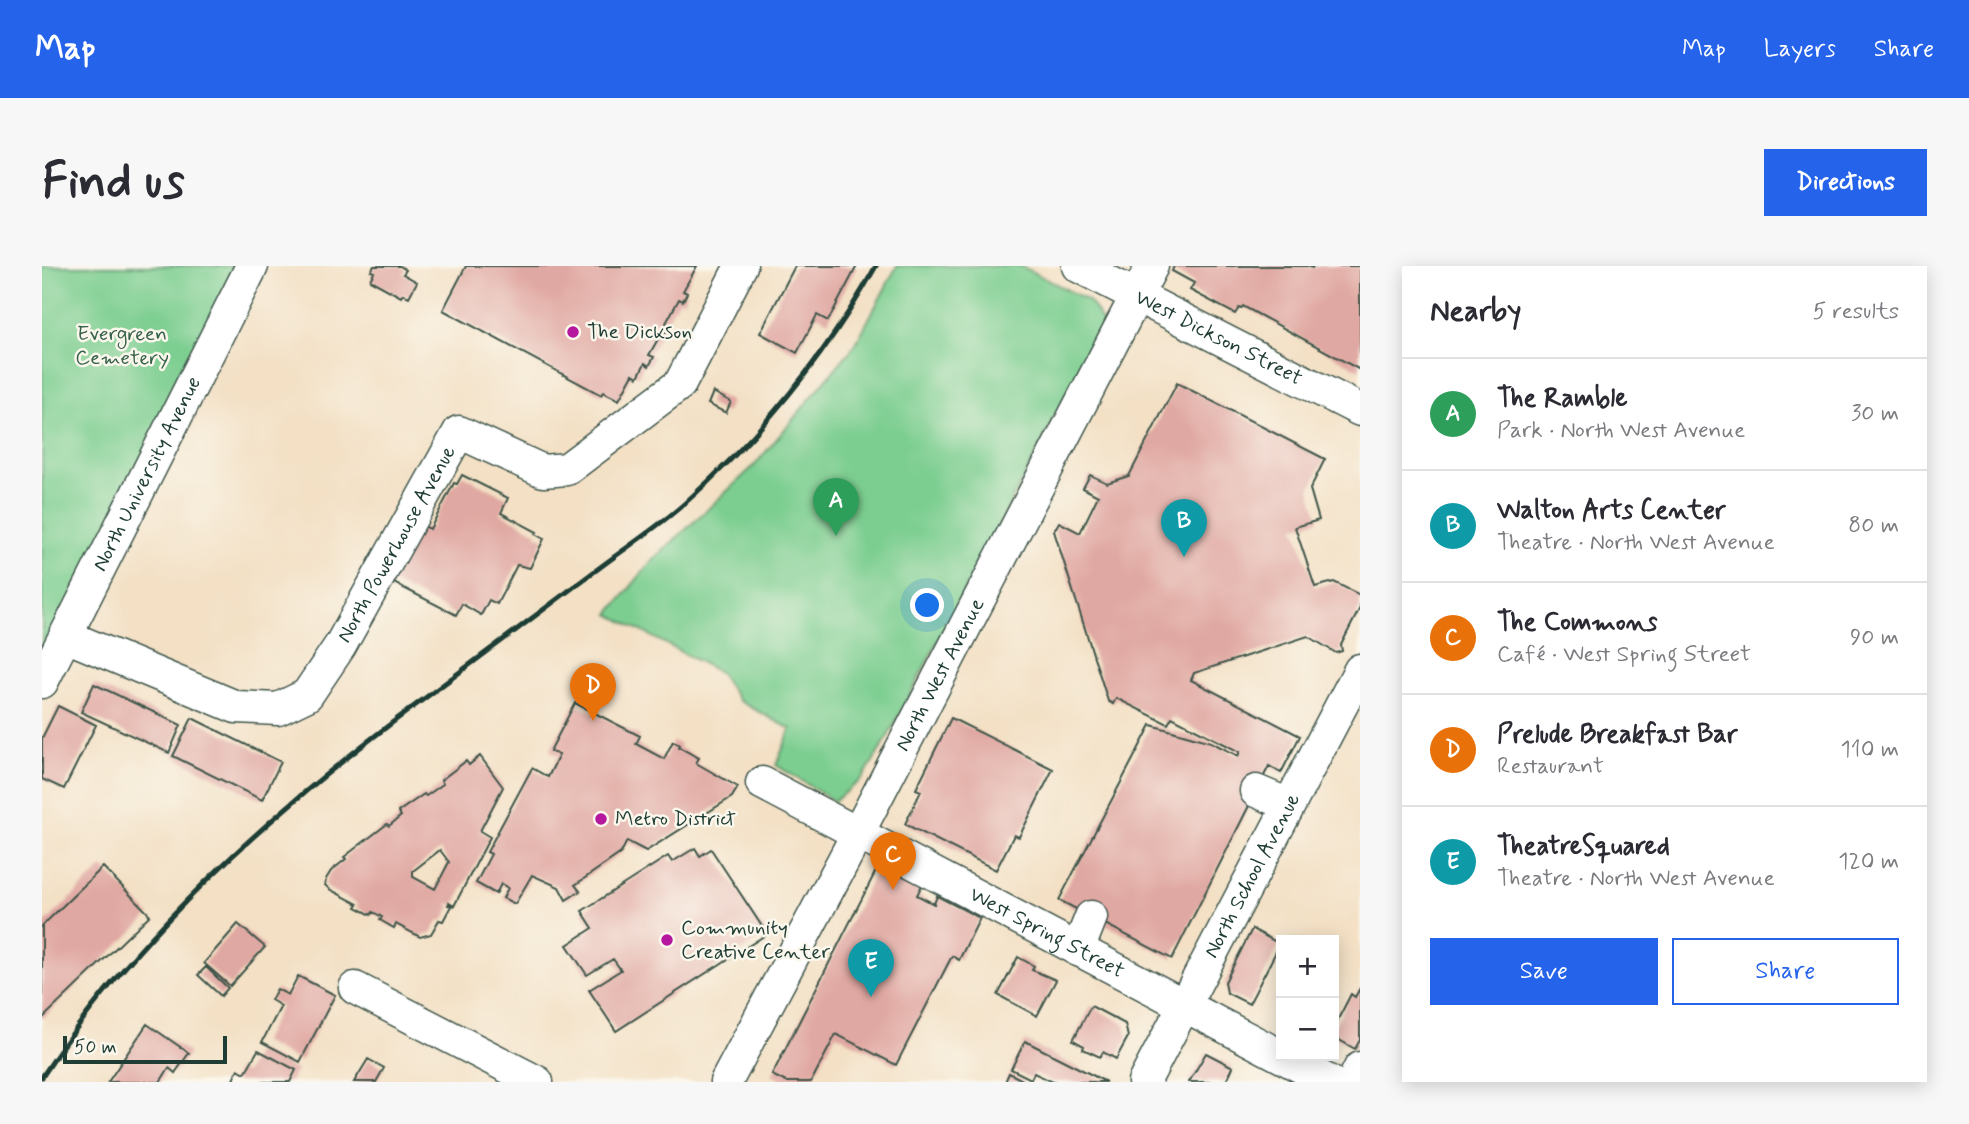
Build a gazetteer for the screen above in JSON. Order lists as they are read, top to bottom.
{
  "streets": {
    "street": [
      "West Dickson Street",
      "North University Avenue",
      "North Powerhouse Avenue",
      "North West Avenue",
      "North School Avenue",
      "West Spring Street"
    ]
  },
  "crossings": [
    ["West Dickson Street", "North West Avenue"],
    ["North University Avenue", "North Powerhouse Avenue"],
    ["North West Avenue", "West Spring Street"],
    ["North School Avenue", "West Spring Street"]
  ],
  "parks": ["Evergreen Cemetery"],
  "places": ["The Dickson", "Metro District", "Community Creative Center"],
  "scale_bar": "50 m",
  "page": {
    "header": "Map",
    "nav": ["Map", "Layers", "Share"],
    "buttons": [
      "Directions",
      ["Save", "Share"]
    ],
    "title": "Find us",
    "heading": ["Nearby", "5 results"],
    "list": [
      {
        "mark": "A",
        "name": "The Ramble",
        "note": "Park · North West Avenue",
        "value": "30 m"
      },
      {
        "mark": "B",
        "name": "Walton Arts Center",
        "note": "Theatre · North West Avenue",
        "value": "80 m"
      },
      {
        "mark": "C",
        "name": "The Commons",
        "note": "Café · West Spring Street",
        "value": "90 m"
      },
      {
        "mark": "D",
        "name": "Prelude Breakfast Bar",
        "note": "Restaurant",
        "value": "110 m"
      },
      {
        "mark": "E",
        "name": "TheatreSquared",
        "note": "Theatre · North West Avenue",
        "value": "120 m"
      }
    ],
    "pins": [
      "A",
      "B",
      "D",
      "C",
      "E"
    ],
    "map_buttons": ["+", "−"],
    "scale": "50 m"
  }
}
